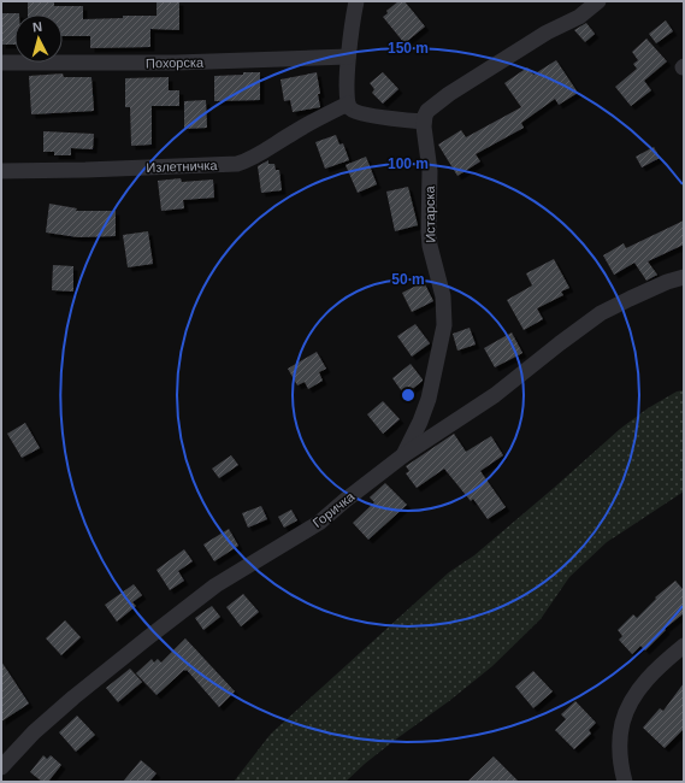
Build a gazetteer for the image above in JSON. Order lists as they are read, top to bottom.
{
  "streets": {
    "street": [
      "Похорска",
      "Излетничка",
      "Истарска",
      "Горичка"
    ]
  },
  "crossings": [
    ["Истарска", "Горичка"]
  ],
  "north": "top",
  "rings": ["150 m", "100 m", "50 m"]
}
